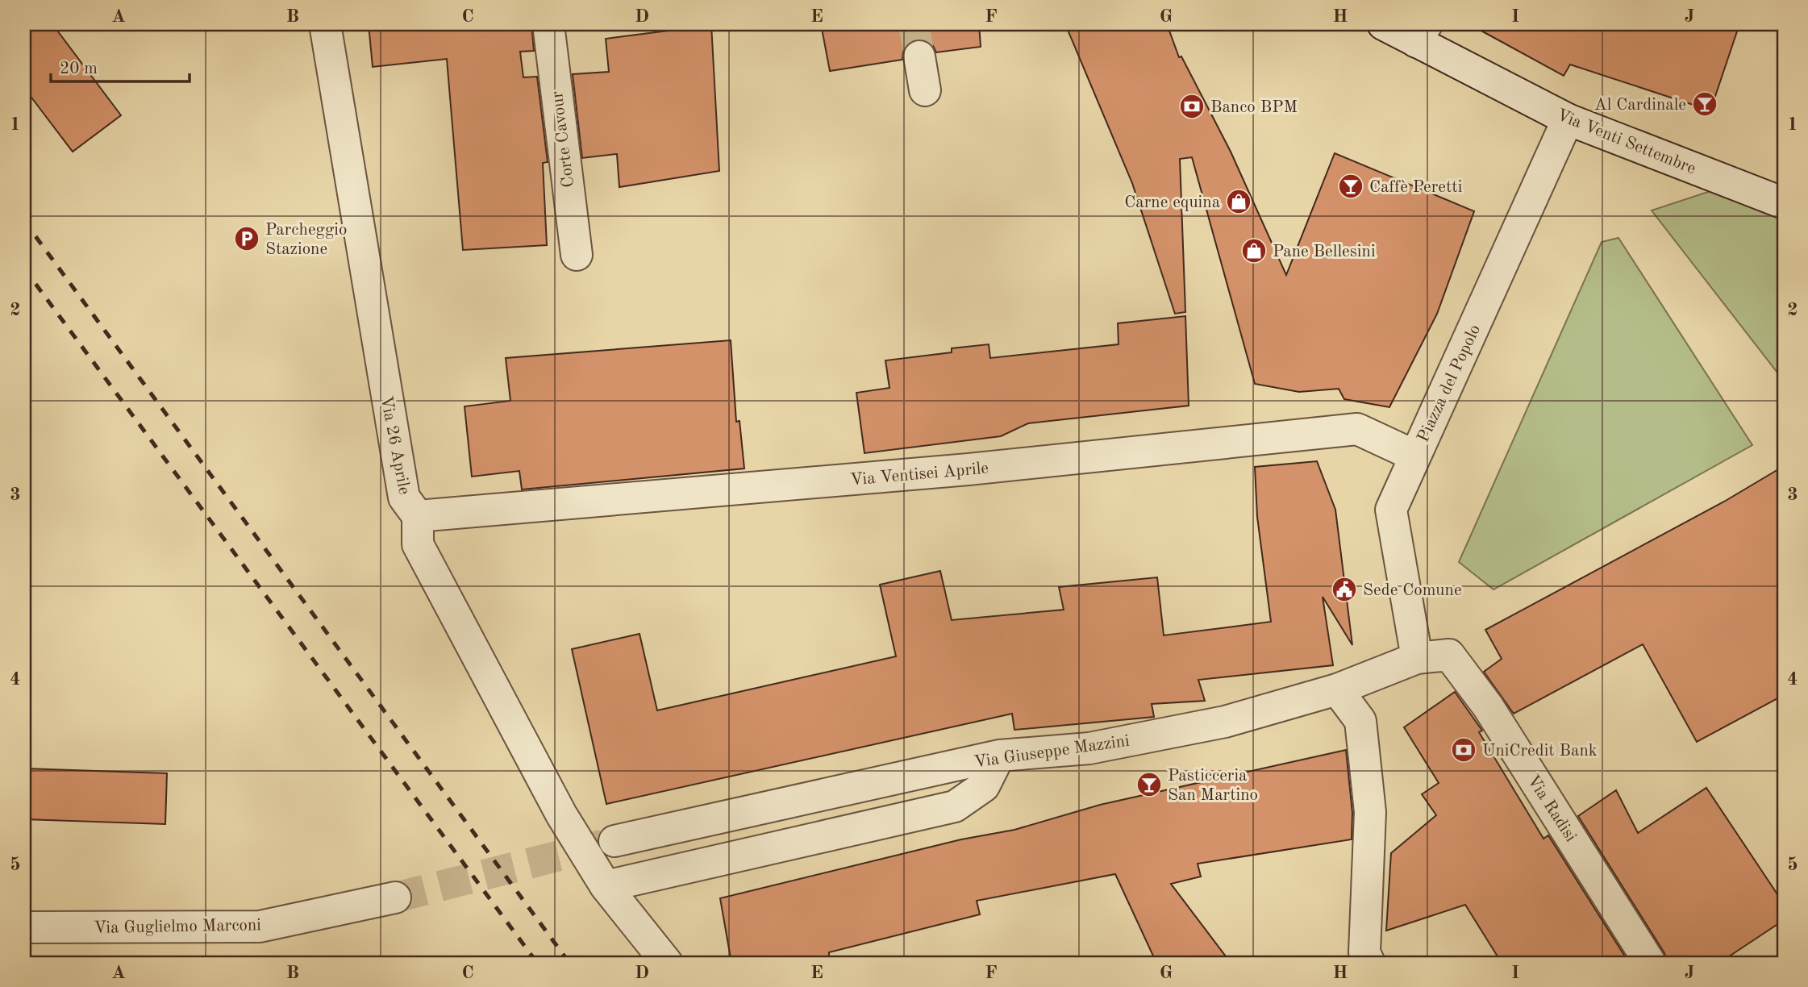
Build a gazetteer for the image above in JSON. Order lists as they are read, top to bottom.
{
  "streets": {
    "street": [
      "Corte Cavour",
      "Via Venti Settembre",
      "Piazza del Popolo",
      "Via 26 Aprile",
      "Via Ventisei Aprile",
      "Via Giuseppe Mazzini",
      "Via Radisi",
      "Via Guglielmo Marconi"
    ]
  },
  "crossings": [
    ["Via Venti Settembre", "Piazza del Popolo"],
    ["Piazza del Popolo", "Via Ventisei Aprile"],
    ["Piazza del Popolo", "Via Giuseppe Mazzini"],
    ["Piazza del Popolo", "Via Radisi"],
    ["Via 26 Aprile", "Via Ventisei Aprile"],
    ["Via Giuseppe Mazzini", "Via Radisi"]
  ],
  "places": {
    "bar": ["Al Cardinale", "Caffè Peretti", "Pasticceria San Martino"],
    "bank": ["Banco BPM", "UniCredit Bank"],
    "shop": ["Carne equina", "Pane Bellesini"],
    "parking": ["Parcheggio Stazione"],
    "public building": ["Sede Comune"]
  },
  "scale_bar": "20 m",
  "grid": {
    "columns": [
      "A",
      "B",
      "C",
      "D",
      "E",
      "F",
      "G",
      "H",
      "I",
      "J"
    ],
    "rows": [
      "1",
      "2",
      "3",
      "4",
      "5"
    ]
  }
}
